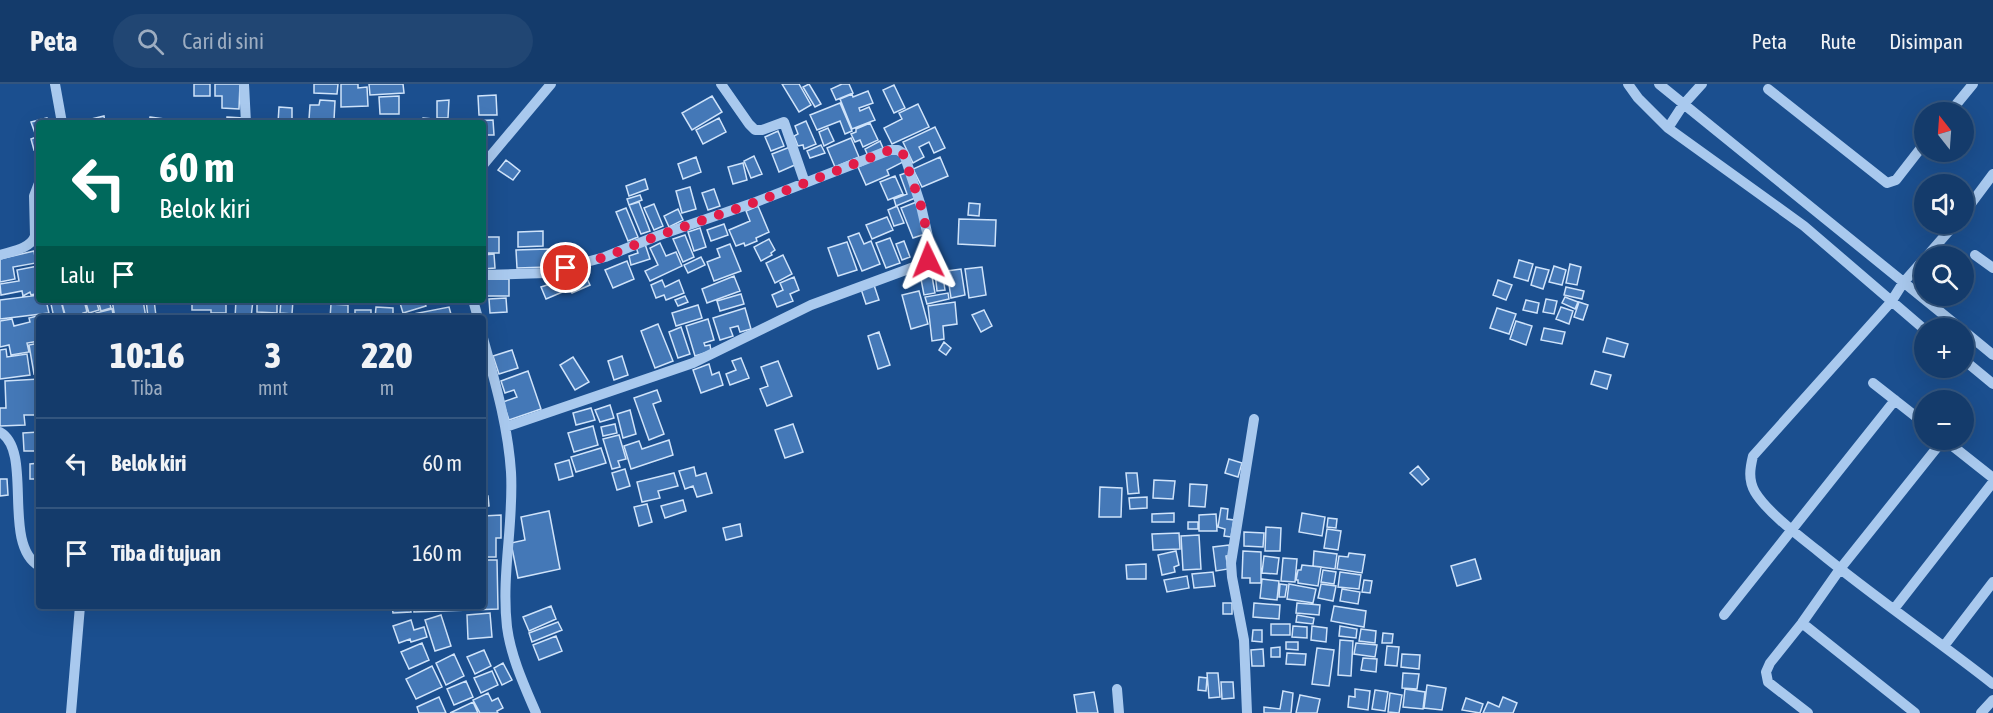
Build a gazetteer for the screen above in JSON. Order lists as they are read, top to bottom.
{
  "north": "top",
  "page": {
    "header": "Peta",
    "search": "Cari di sini",
    "nav": ["Peta", "Rute", "Disimpan"],
    "map_buttons": ["+", "−"],
    "turn": ["60 m", "Belok kiri"],
    "then": "Lalu",
    "eta": [
      "10:16",
      "Tiba",
      "3",
      "mnt",
      "220",
      "m"
    ],
    "list": [
      {
        "name": "Belok kiri",
        "value": "60 m"
      },
      {
        "name": "Tiba di tujuan",
        "value": "160 m"
      }
    ]
  }
}
